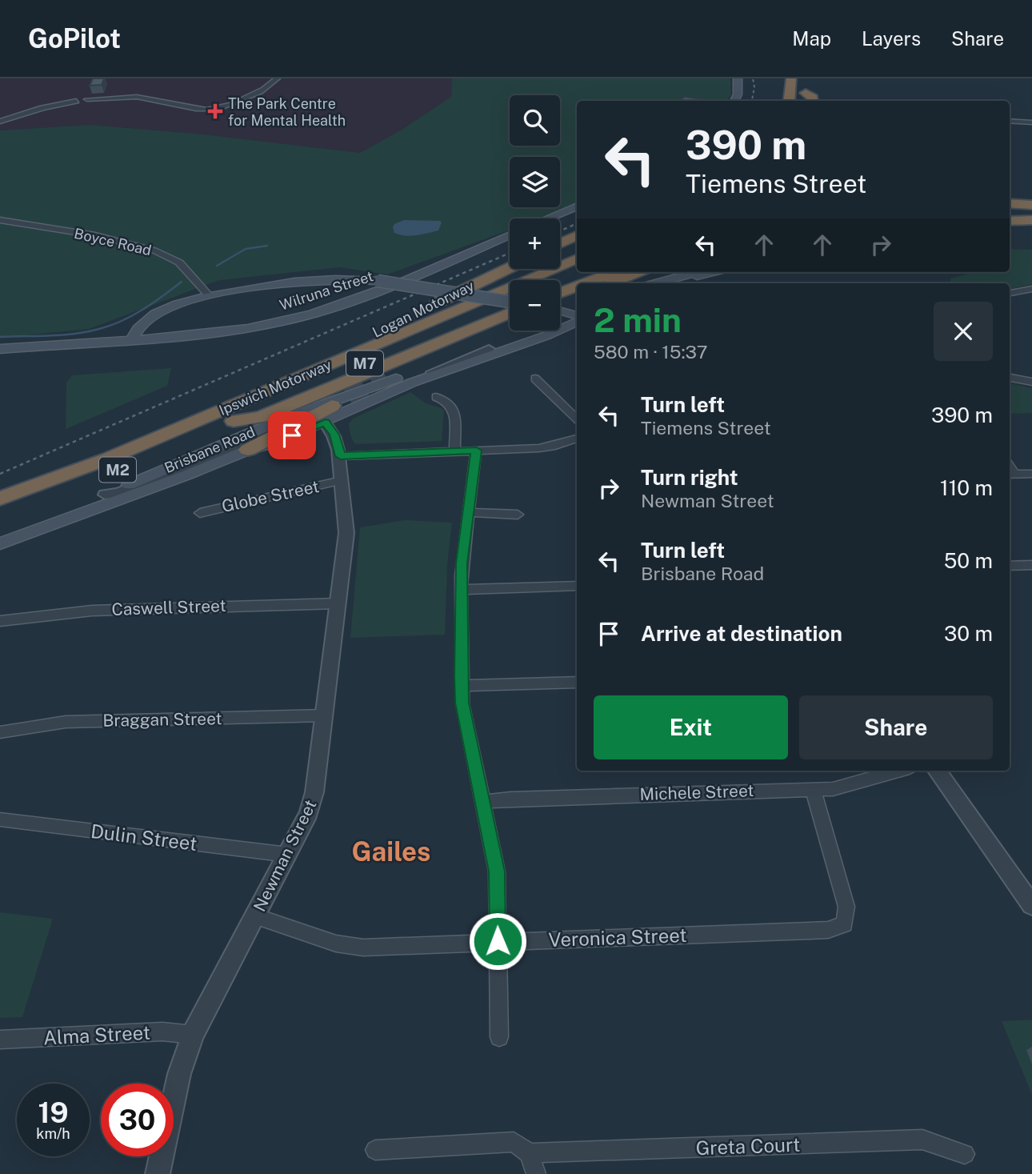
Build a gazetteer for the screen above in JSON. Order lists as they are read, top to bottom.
{
  "streets": {
    "highway": [
      "Logan Motorway",
      "M7",
      "Ipswich Motorway",
      "M2"
    ],
    "main road": ["Wilruna Street", "Brisbane Road"],
    "street": [
      "Boyce Road",
      "Globe Street",
      "Caswell Street",
      "Braggan Street",
      "Michele Street",
      "Dulin Street",
      "Newman Street",
      "Veronica Street",
      "Alma Street",
      "Greta Court"
    ]
  },
  "crossings": [
    ["Logan Motorway", "Ipswich Motorway"],
    ["Globe Street", "Newman Street"],
    ["Caswell Street", "Newman Street"],
    ["Braggan Street", "Newman Street"],
    ["Michele Street", "Veronica Street"],
    ["Dulin Street", "Newman Street"],
    ["Newman Street", "Veronica Street"],
    ["Newman Street", "Alma Street"]
  ],
  "districts": ["Gailes"],
  "places": {
    "health": ["The Park Centre for Mental Health"]
  },
  "page": {
    "header": "GoPilot",
    "nav": ["Map", "Layers", "Share"],
    "map_buttons": ["+", "−"],
    "turn": ["390 m", "Tiemens Street"],
    "heading": ["2 min", "580 m · 15:37"],
    "list": [
      {
        "name": "Turn left",
        "note": "Tiemens Street",
        "value": "390 m"
      },
      {
        "name": "Turn right",
        "note": "Newman Street",
        "value": "110 m"
      },
      {
        "name": "Turn left",
        "note": "Brisbane Road",
        "value": "50 m"
      },
      {
        "name": "Arrive at destination",
        "value": "30 m"
      }
    ],
    "buttons": ["Exit", "Share"],
    "speed": "19 km/h",
    "limit": "30"
  }
}
